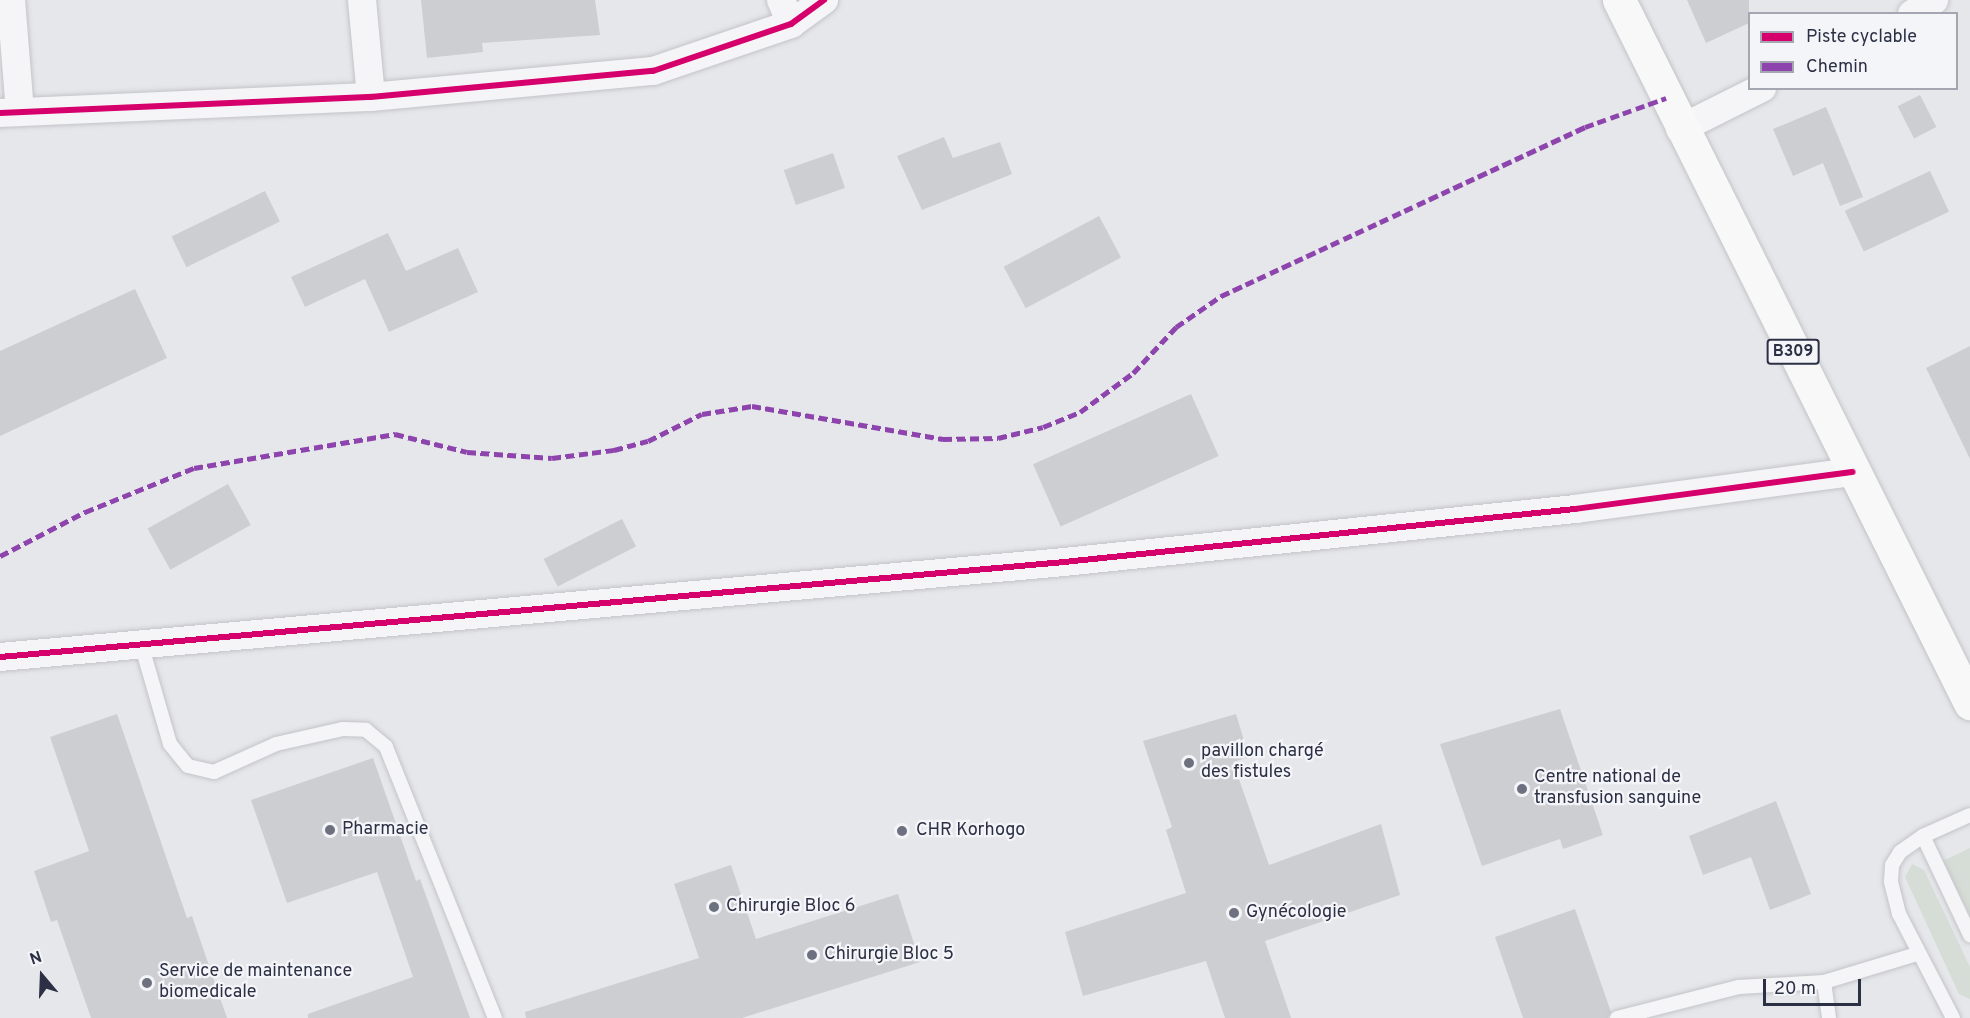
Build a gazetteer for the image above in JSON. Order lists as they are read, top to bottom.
{
  "streets": {
    "main road": ["B309"]
  },
  "places": [
    "pavillon chargé des fistules",
    "Centre national de transfusion sanguine",
    "Pharmacie",
    "CHR Korhogo",
    "Chirurgie Bloc 6",
    "Gynécologie",
    "Chirurgie Bloc 5",
    "Service de maintenance biomedicale"
  ],
  "legend": ["Piste cyclable", "Chemin"],
  "scale_bar": "20 m",
  "north": "top"
}
